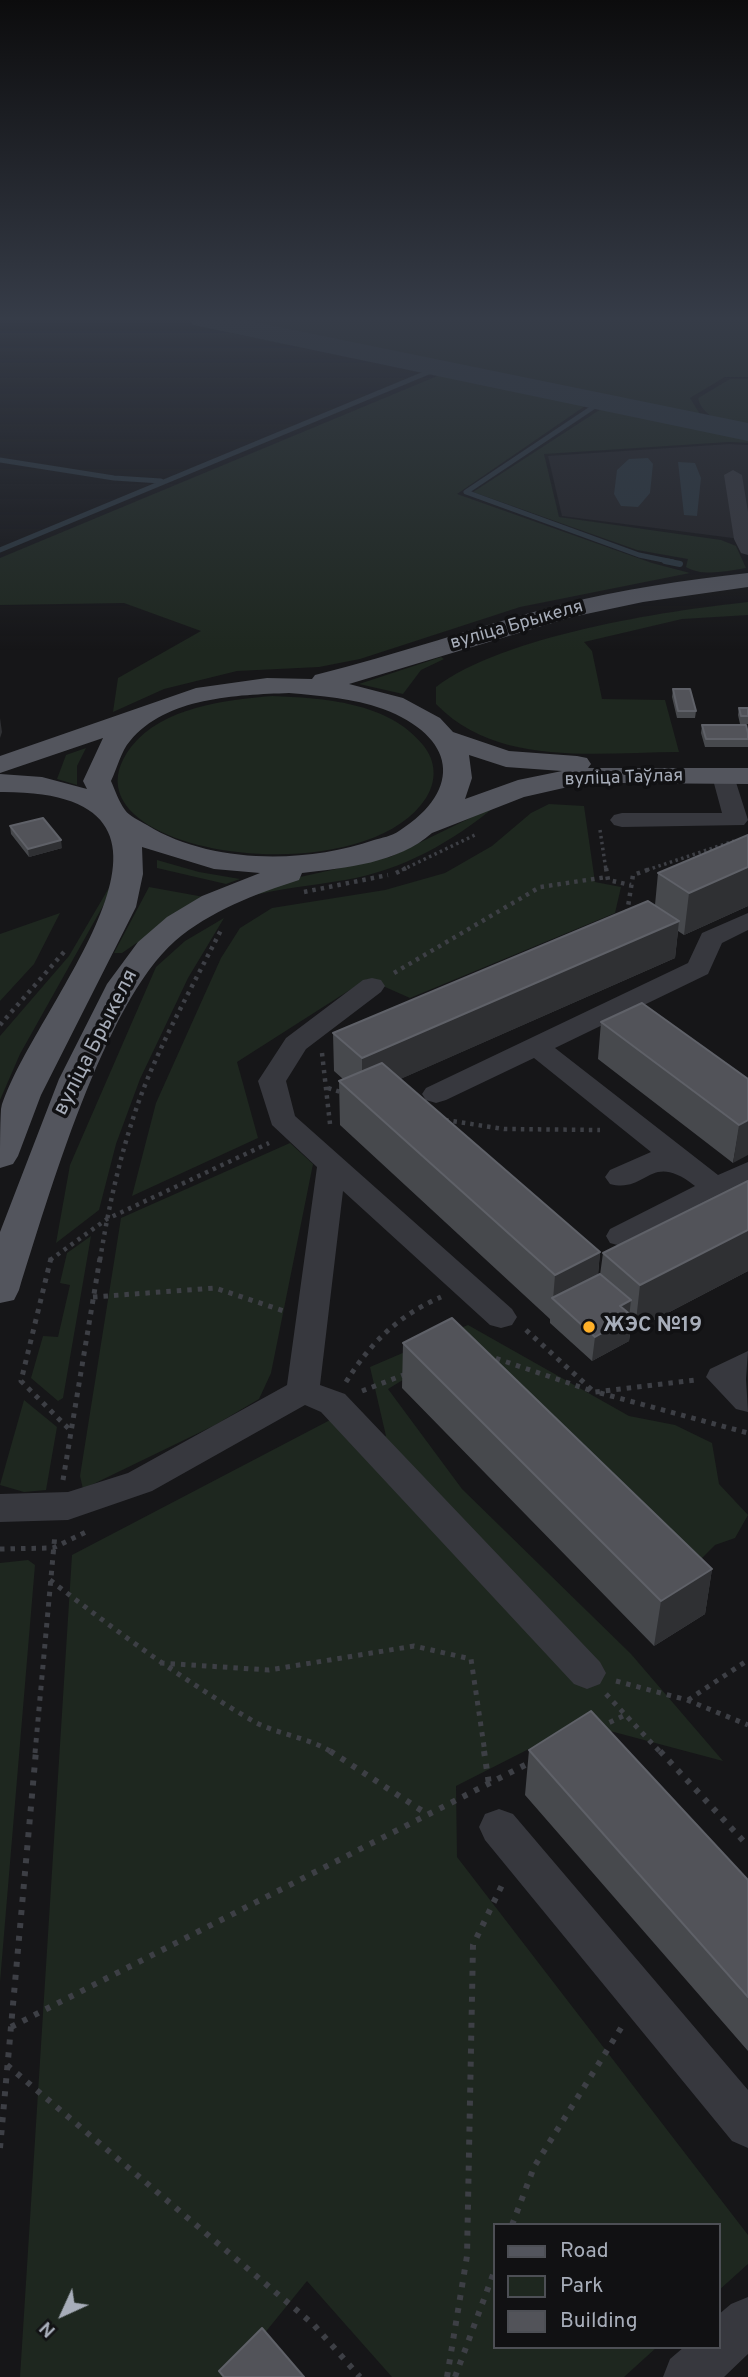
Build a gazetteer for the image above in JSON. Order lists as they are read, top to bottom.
{
  "streets": {
    "main road": ["вуліца Брыкеля", "вуліца Таўлая"]
  },
  "crossings": [
    ["вуліца Брыкеля", "вуліца Таўлая"]
  ],
  "places": ["ЖЭС №19"],
  "legend": ["Road", "Park", "Building"],
  "north": "bottom left"
}
